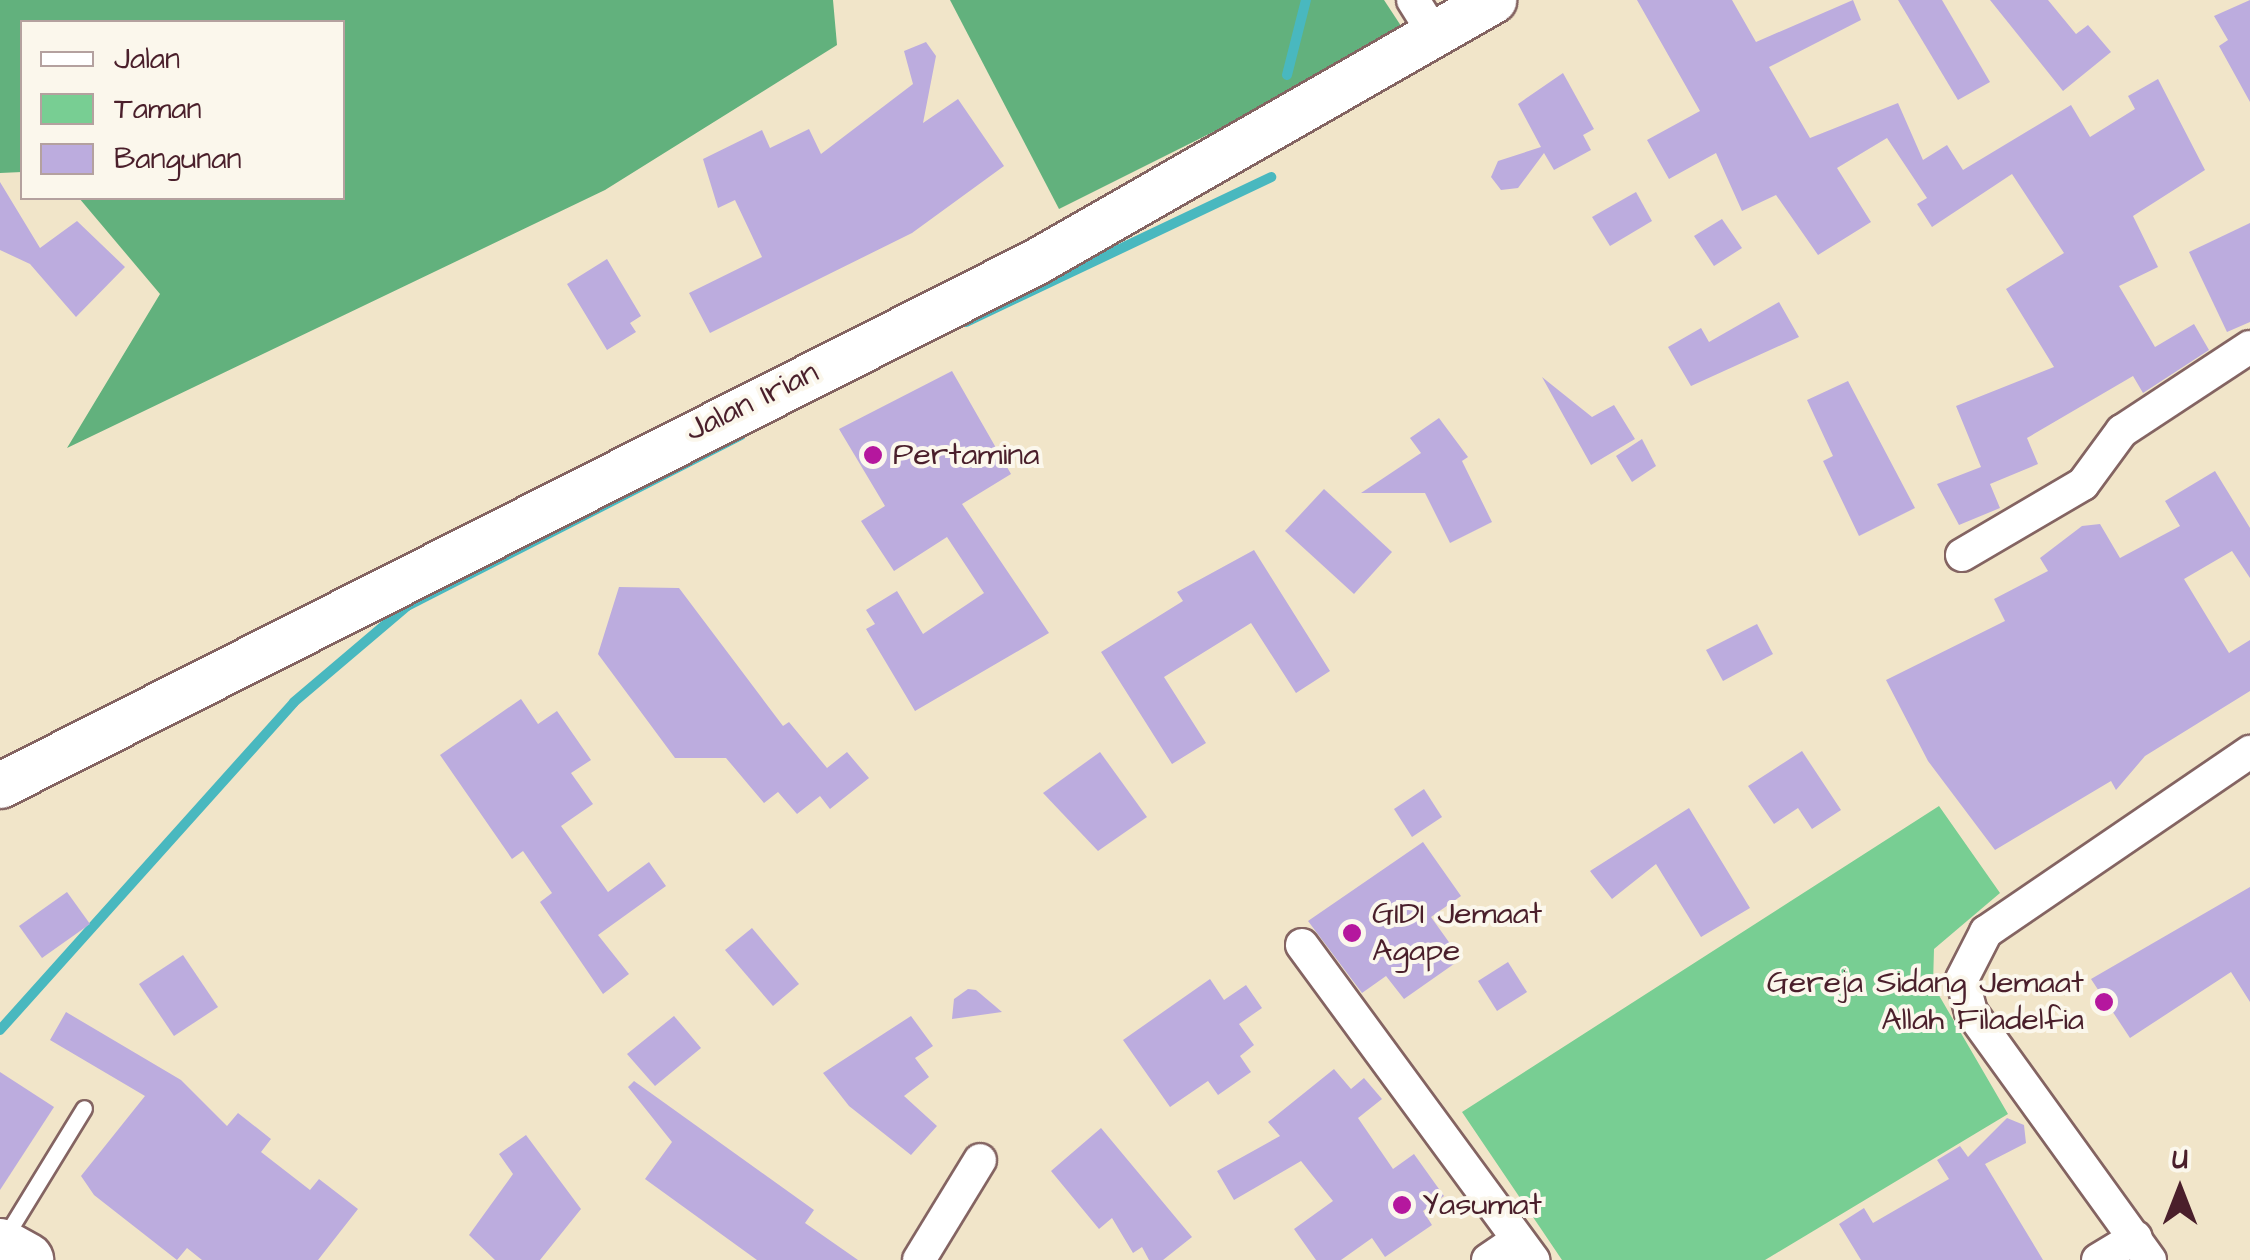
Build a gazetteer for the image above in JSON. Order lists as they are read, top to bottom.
{
  "streets": {
    "main road": ["Jalan Irian"]
  },
  "places": [
    "Pertamina",
    "GIDI Jemaat Agape",
    "Gereja Sidang Jemaat Allah Filadelfia",
    "Yasumat"
  ],
  "legend": ["Jalan", "Taman", "Bangunan"],
  "north": "top"
}
